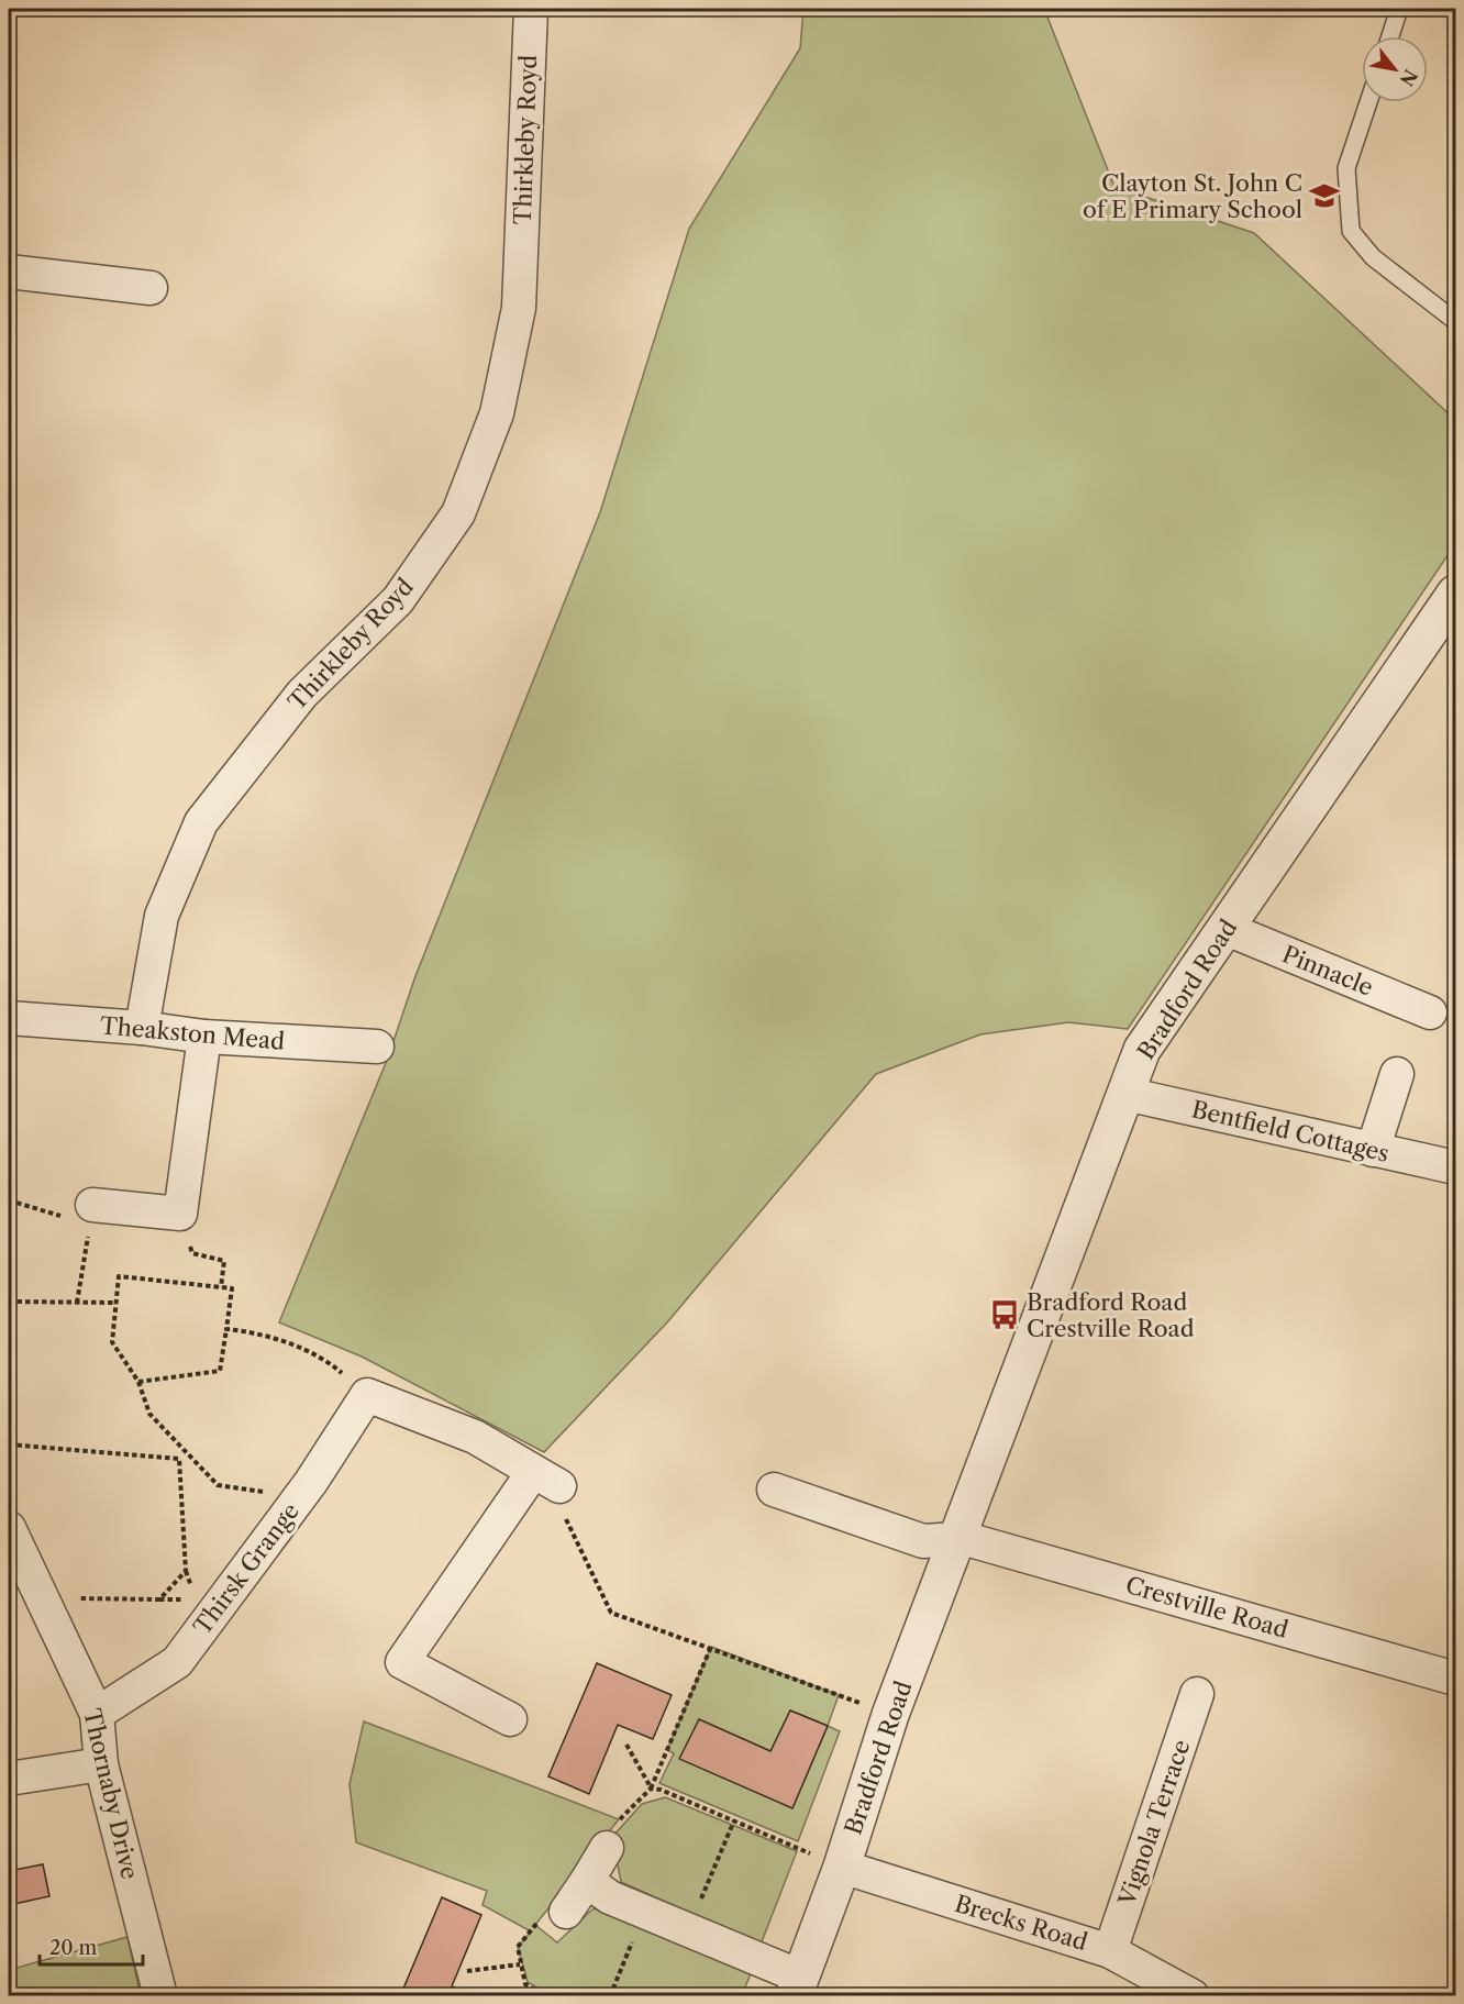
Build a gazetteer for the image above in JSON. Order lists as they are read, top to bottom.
{
  "streets": {
    "street": [
      "Thirkleby Royd",
      "Pinnacle",
      "Bradford Road",
      "Theakston Mead",
      "Bentfield Cottages",
      "Thirsk Grange",
      "Crestville Road",
      "Thornaby Drive",
      "Vignola Terrace",
      "Brecks Road"
    ]
  },
  "crossings": [
    ["Thirkleby Royd", "Theakston Mead"],
    ["Pinnacle", "Bradford Road"],
    ["Bradford Road", "Bentfield Cottages"],
    ["Bradford Road", "Crestville Road"],
    ["Bradford Road", "Brecks Road"],
    ["Thirsk Grange", "Thornaby Drive"],
    ["Vignola Terrace", "Brecks Road"]
  ],
  "places": {
    "school or university": ["Clayton St. John C of E Primary School"],
    "bus stop": ["Bradford Road Crestville Road"]
  },
  "scale_bar": "20 m",
  "north": "bottom right"
}
